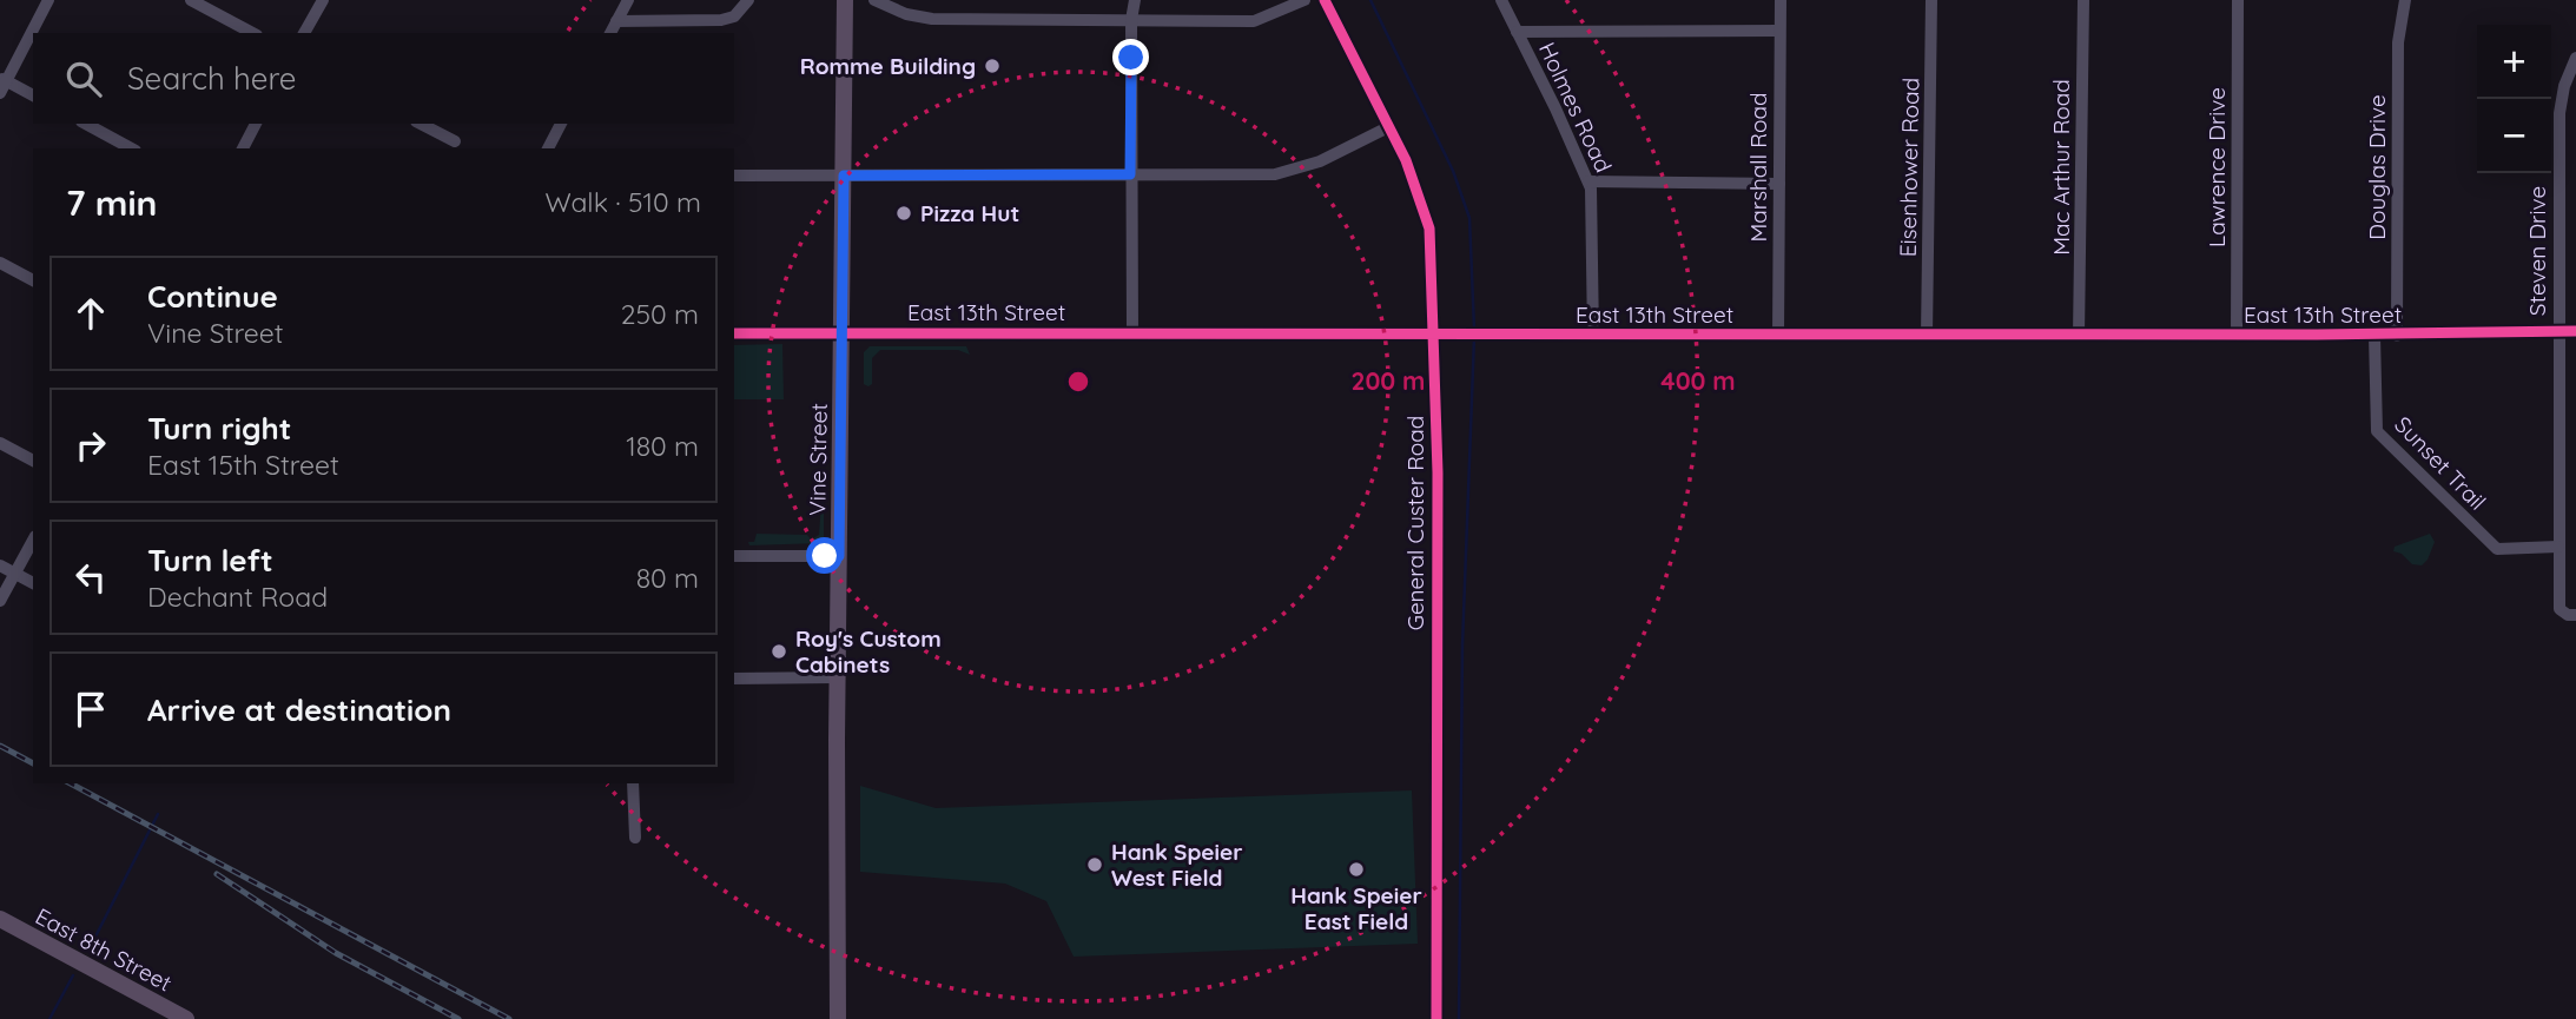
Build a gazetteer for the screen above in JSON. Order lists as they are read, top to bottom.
{
  "streets": {
    "main road": ["Vine Street", "East 8th Street"],
    "street": [
      "Holmes Road",
      "Marshall Road",
      "Eisenhower Road",
      "Mac Arthur Road",
      "Lawrence Drive",
      "Douglas Drive",
      "Steven Drive",
      "East 13th Street",
      "Sunset Trail",
      "General Custer Road"
    ]
  },
  "crossings": [
    ["Holmes Road", "East 13th Street"],
    ["Marshall Road", "East 13th Street"],
    ["Eisenhower Road", "East 13th Street"],
    ["Mac Arthur Road", "East 13th Street"],
    ["Lawrence Drive", "East 13th Street"],
    ["Douglas Drive", "East 13th Street"],
    ["Steven Drive", "East 13th Street"],
    ["Steven Drive", "Sunset Trail"],
    ["East 13th Street", "Vine Street"],
    ["East 13th Street", "Sunset Trail"],
    ["East 13th Street", "General Custer Road"]
  ],
  "places": [
    "Romme Building",
    "Pizza Hut",
    "Roy's Custom Cabinets",
    "Hank Speier West Field",
    "Hank Speier East Field"
  ],
  "page": {
    "map_buttons": ["+", "−"],
    "search": "Search here",
    "heading": ["7 min", "Walk · 510 m"],
    "list": [
      ["Continue", "Vine Street", "250 m"],
      ["Turn right", "East 15th Street", "180 m"],
      ["Turn left", "Dechant Road", "80 m"],
      "Arrive at destination"
    ]
  },
  "rings": ["200 m", "400 m"]
}
